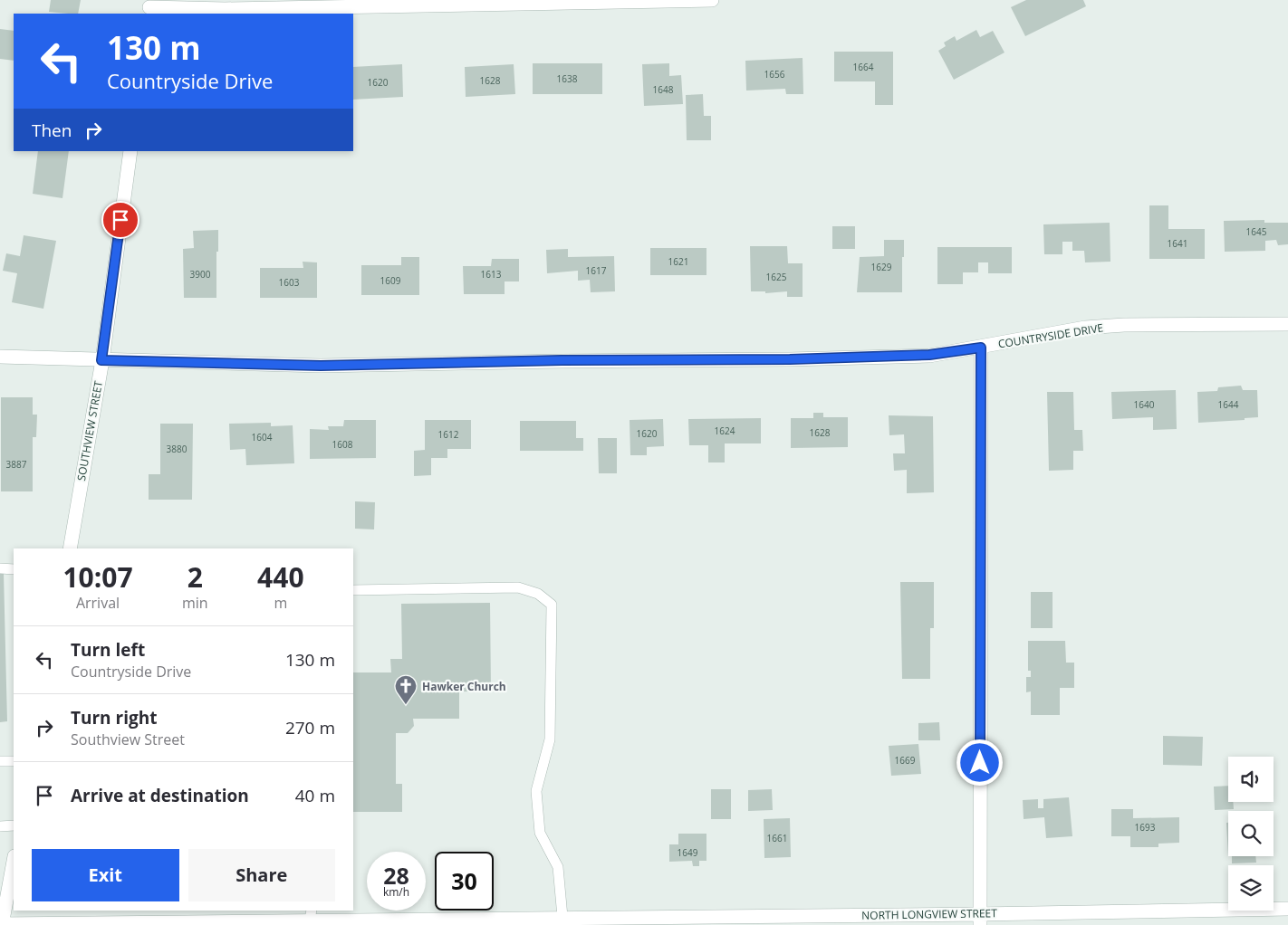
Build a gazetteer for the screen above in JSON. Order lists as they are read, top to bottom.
{
  "streets": {
    "street": ["COUNTRYSIDE DRIVE", "SOUTHVIEW STREET", "NORTH LONGVIEW STREET"]
  },
  "crossings": [
    ["COUNTRYSIDE DRIVE", "SOUTHVIEW STREET"]
  ],
  "places": {
    "church": ["Hawker Church"]
  },
  "house_numbers": [
    "1664",
    "1656",
    "1638",
    "1628",
    "1620",
    "1648",
    "1645",
    "1641",
    "1621",
    "1629",
    "1617",
    "3900",
    "1613",
    "1625",
    "1609",
    "1603",
    "1640",
    "1644",
    "1624",
    "1628",
    "1620",
    "1612",
    "1604",
    "1608",
    "3880",
    "3887",
    "1669",
    "1693",
    "1661",
    "1649"
  ],
  "page": {
    "turn": ["130 m", "Countryside Drive"],
    "then": "Then",
    "eta": [
      "10:07",
      "Arrival",
      "2",
      "min",
      "440",
      "m"
    ],
    "list": [
      {
        "name": "Turn left",
        "note": "Countryside Drive",
        "value": "130 m"
      },
      {
        "name": "Turn right",
        "note": "Southview Street",
        "value": "270 m"
      },
      {
        "name": "Arrive at destination",
        "value": "40 m"
      }
    ],
    "buttons": ["Exit", "Share"],
    "speed": "28 km/h",
    "limit": "30"
  }
}
